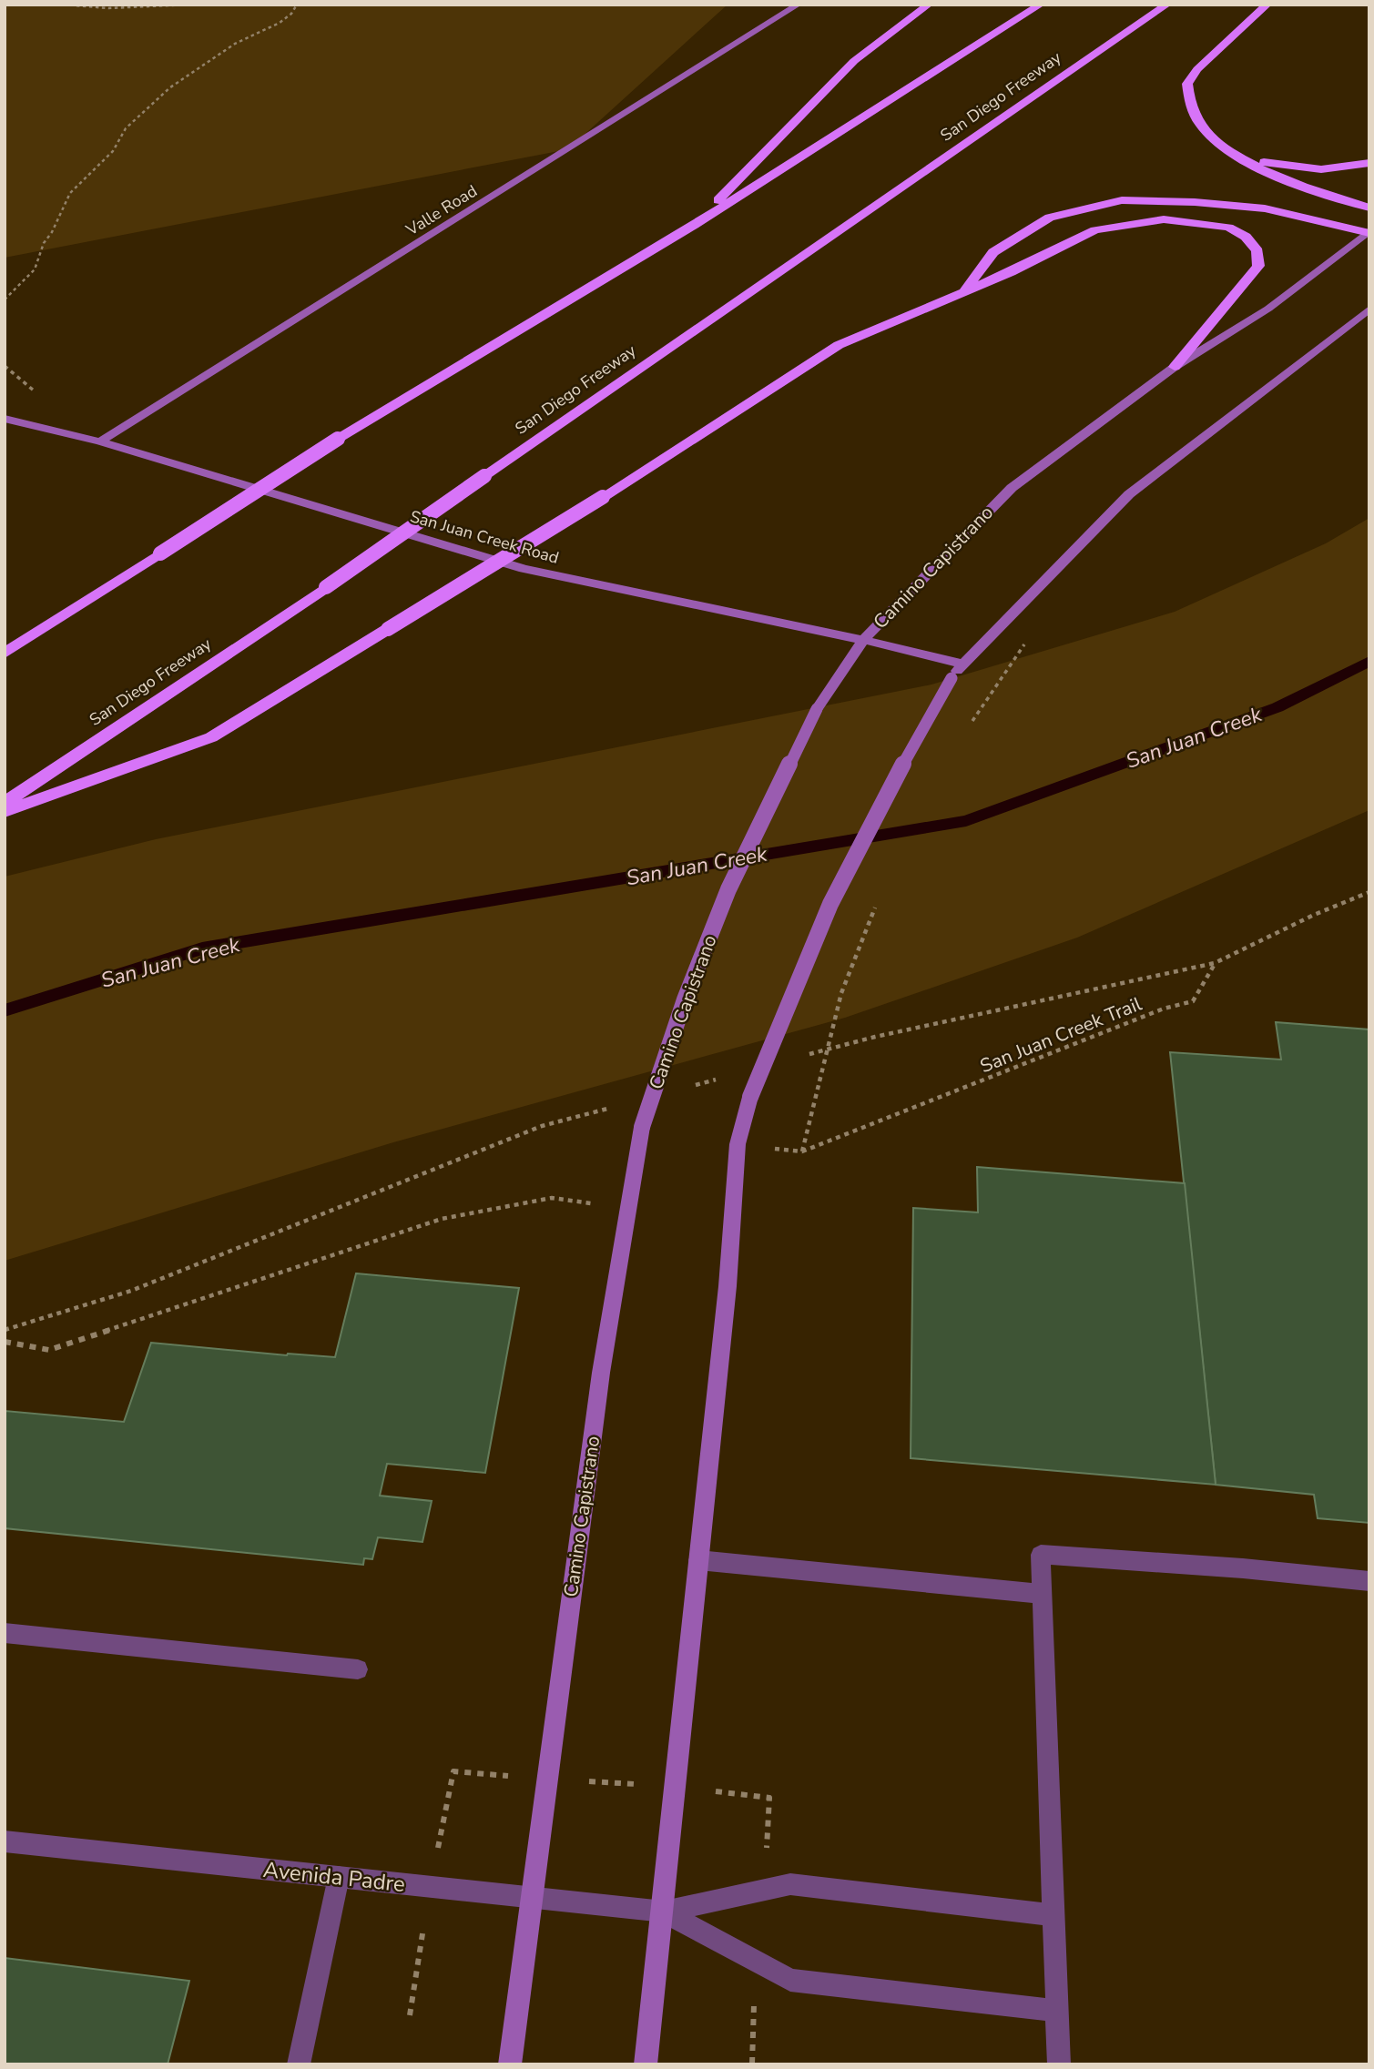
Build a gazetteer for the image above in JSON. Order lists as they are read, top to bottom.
{
  "streets": {
    "highway": ["San Diego Freeway"],
    "main road": ["Valle Road", "San Juan Creek Road", "Camino Capistrano"],
    "street": ["Avenida Padre"],
    "path": ["San Juan Creek Trail"]
  },
  "crossings": [
    ["Valle Road", "San Juan Creek Road"],
    ["San Juan Creek Road", "Camino Capistrano"],
    ["Camino Capistrano", "Avenida Padre"]
  ],
  "water": ["San Juan Creek"]
}
